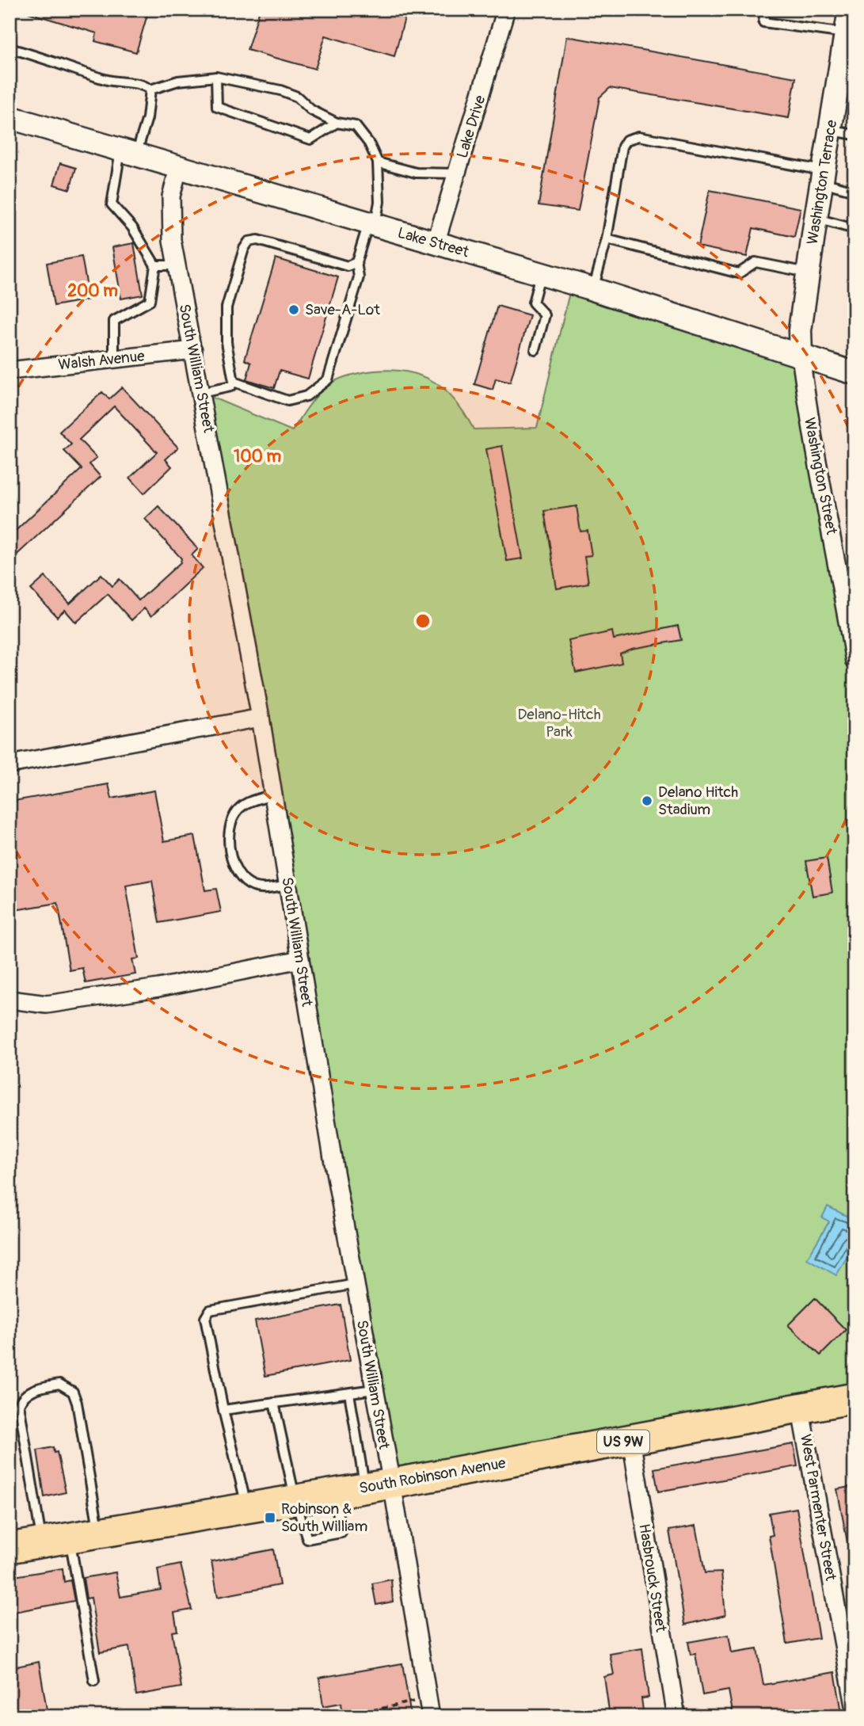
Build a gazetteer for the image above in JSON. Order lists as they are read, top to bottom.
{
  "streets": {
    "highway": ["US 9W", "South Robinson Avenue"],
    "main road": ["Washington Terrace", "Lake Street"],
    "street": [
      "Lake Drive",
      "Walsh Avenue",
      "South William Street",
      "Washington Street",
      "West Parmenter Street",
      "Hasbrouck Street"
    ]
  },
  "crossings": [
    ["Lake Drive", "Lake Street"],
    ["Washington Terrace", "Lake Street"],
    ["Washington Terrace", "Washington Street"],
    ["Lake Street", "South William Street"],
    ["Lake Street", "Washington Street"],
    ["Walsh Avenue", "South William Street"],
    ["South William Street", "South Robinson Avenue"],
    ["South Robinson Avenue", "West Parmenter Street"],
    ["South Robinson Avenue", "Hasbrouck Street"]
  ],
  "parks": ["Delano-Hitch Park"],
  "places": {
    "other": ["Save-A-Lot", "Delano Hitch Stadium"],
    "transit": ["Robinson & South William"]
  },
  "rings": ["200 m", "100 m"]
}
